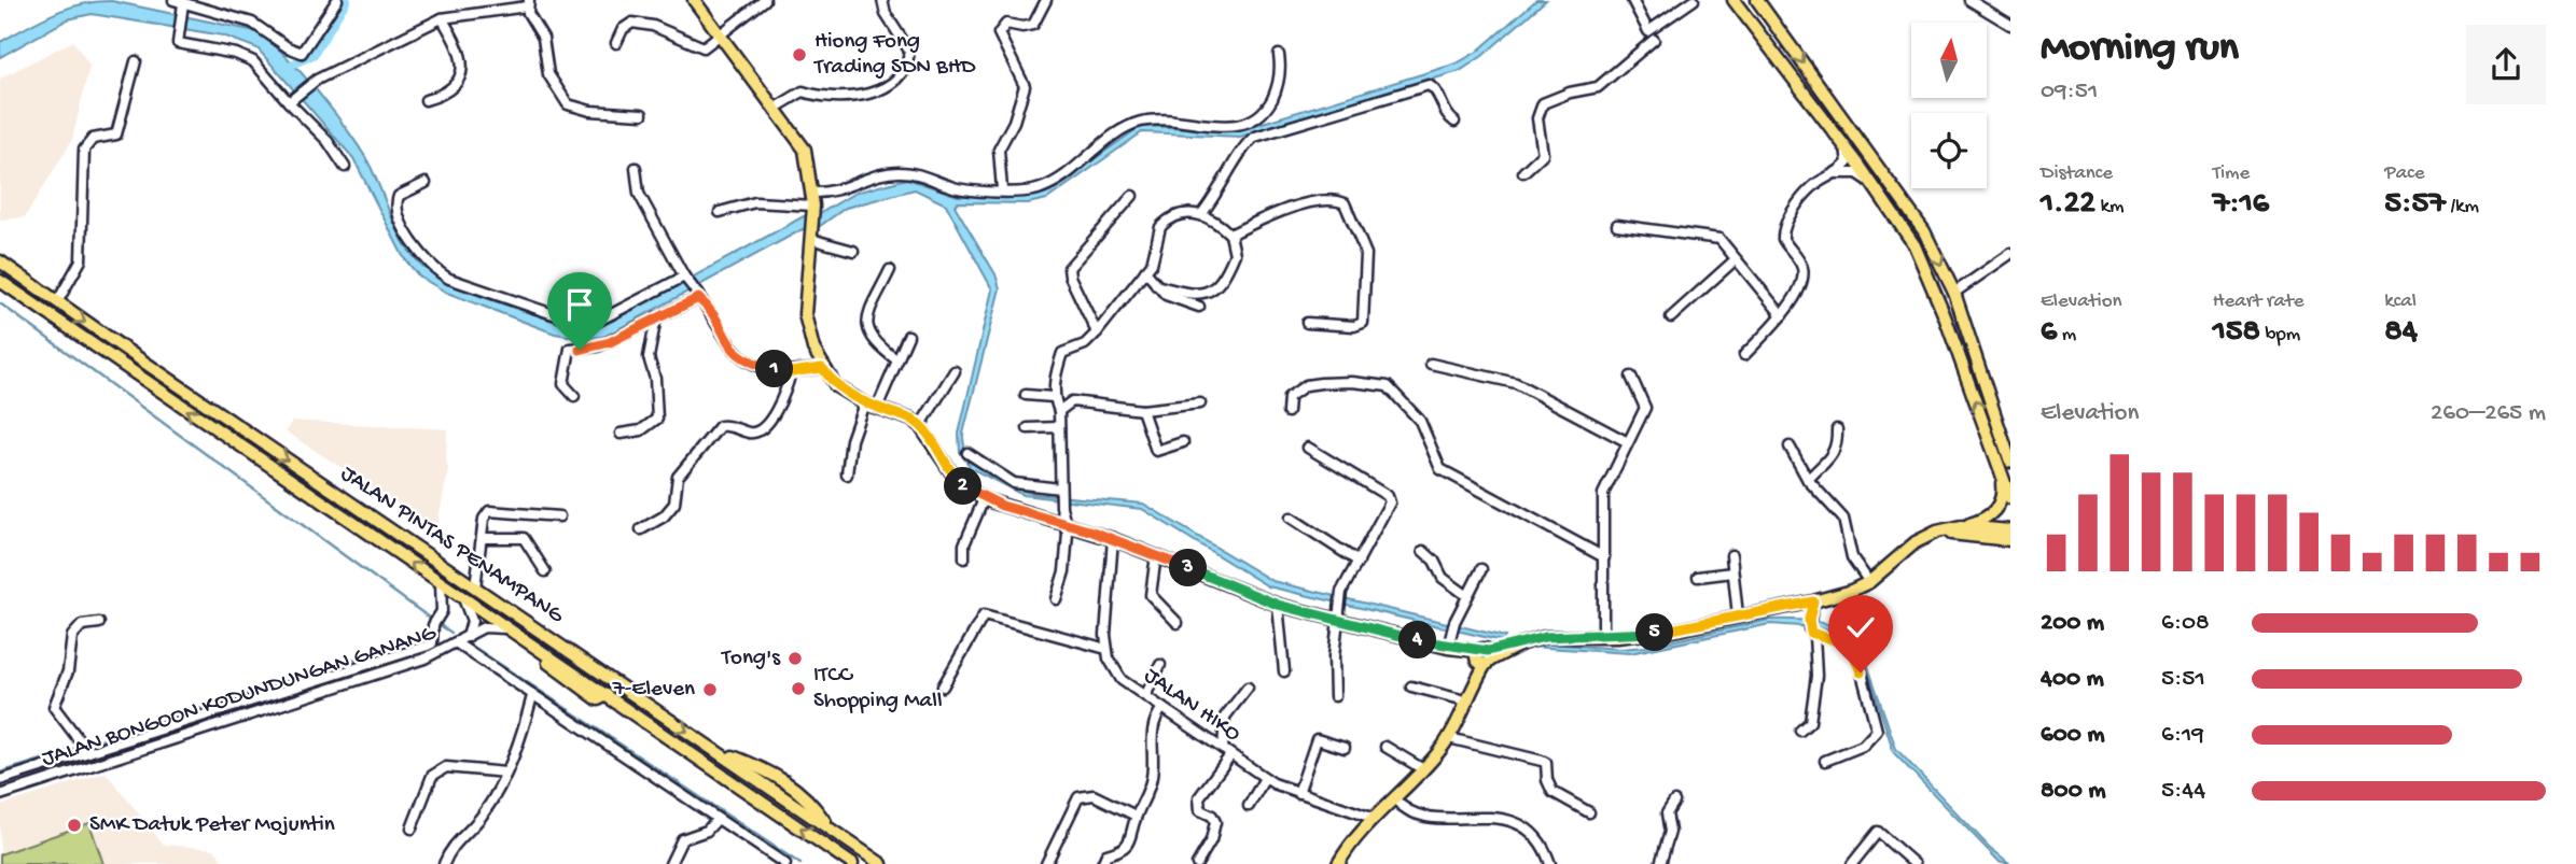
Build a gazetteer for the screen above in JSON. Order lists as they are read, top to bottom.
{
  "streets": {
    "main road": ["JALAN PINTAS PENAMPANG"],
    "street": ["JALAN BONGOON KODUNDUNGAN GANANG", "JALAN HIKO"]
  },
  "places": [
    "Hiong Fong Trading SDN BHD",
    "Tong's",
    "ITCC Shopping Mall",
    "7-Eleven",
    "SMK Datuk Peter Mojuntin"
  ],
  "north": "top",
  "page": {
    "heading": ["Morning run", "09:51"],
    "stats": [
      ["Distance", "1.22 km"],
      ["Time", "7:16"],
      ["Pace", "5:57 /km"],
      ["Elevation", "6 m"],
      ["Heart rate", "158 bpm"],
      ["kcal", "84"]
    ],
    "pins": [
      "1",
      "2",
      "3",
      "5",
      "4"
    ],
    "chart": ["Elevation", "260–265 m"],
    "list": [
      {
        "name": "200 m",
        "note": "6:08"
      },
      {
        "name": "400 m",
        "note": "5:51"
      },
      {
        "name": "600 m",
        "note": "6:19"
      },
      {
        "name": "800 m",
        "note": "5:44"
      }
    ]
  }
}
